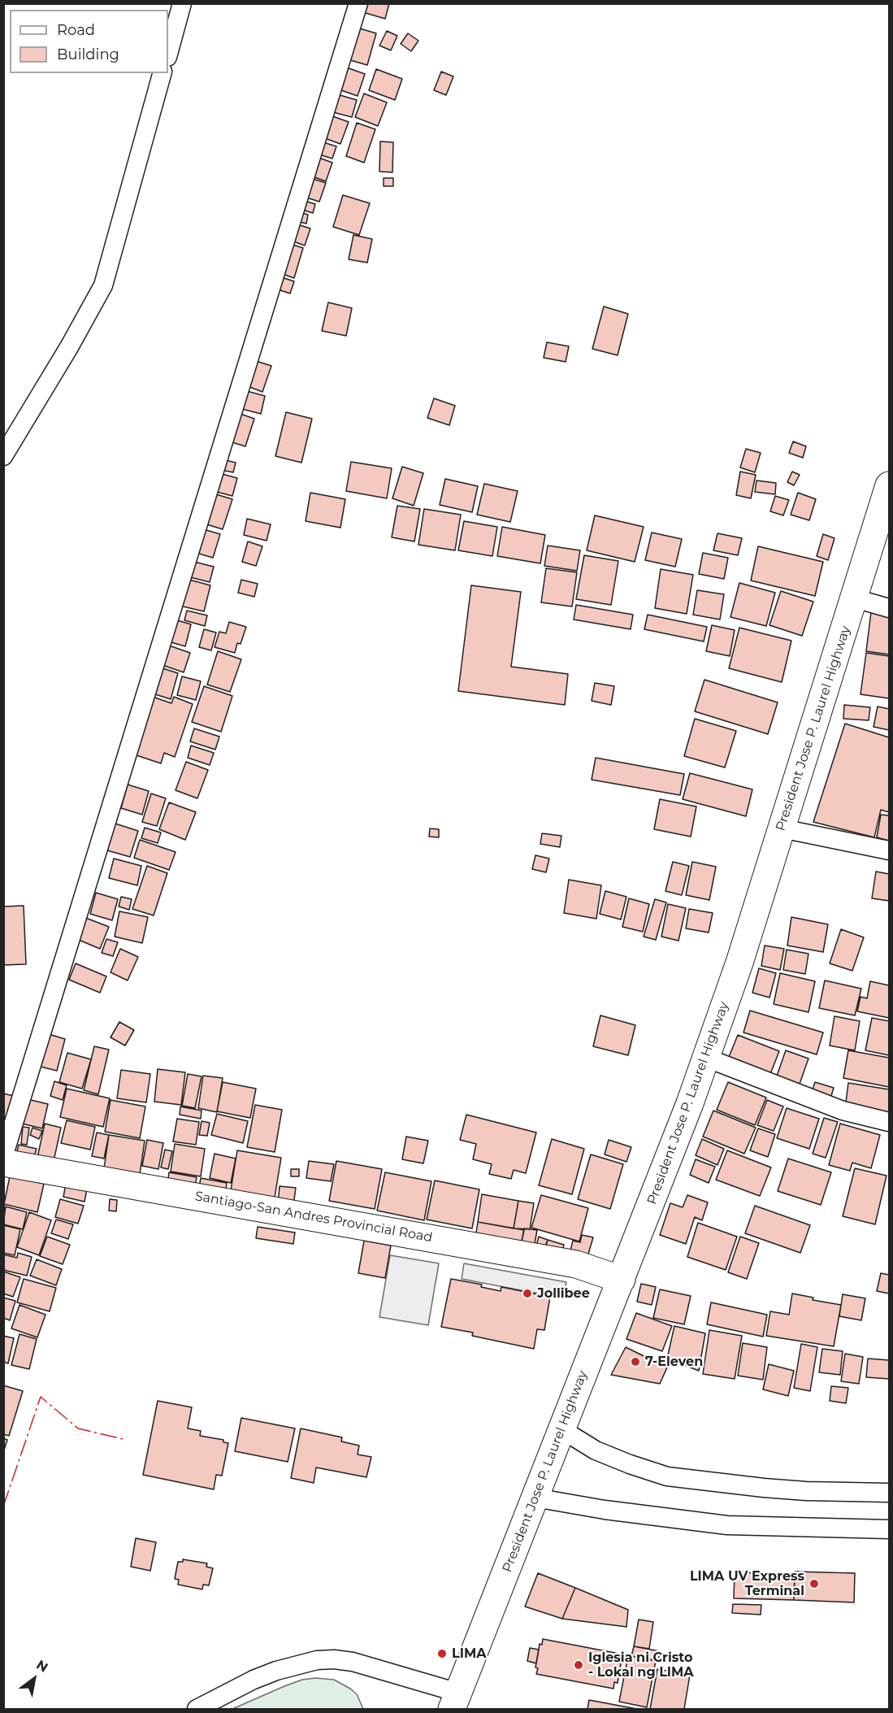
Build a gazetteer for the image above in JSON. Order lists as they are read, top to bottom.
{
  "streets": {
    "main road": ["President Jose P. Laurel Highway", "Santiago-San Andres Provincial Road"]
  },
  "crossings": [
    ["President Jose P. Laurel Highway", "Santiago-San Andres Provincial Road"]
  ],
  "places": [
    "Jollibee",
    "7-Eleven",
    "LIMA UV Express Terminal",
    "LIMA",
    "Iglesia ni Cristo - Lokal ng LIMA"
  ],
  "legend": ["Road", "Building"],
  "north": "top right"
}
